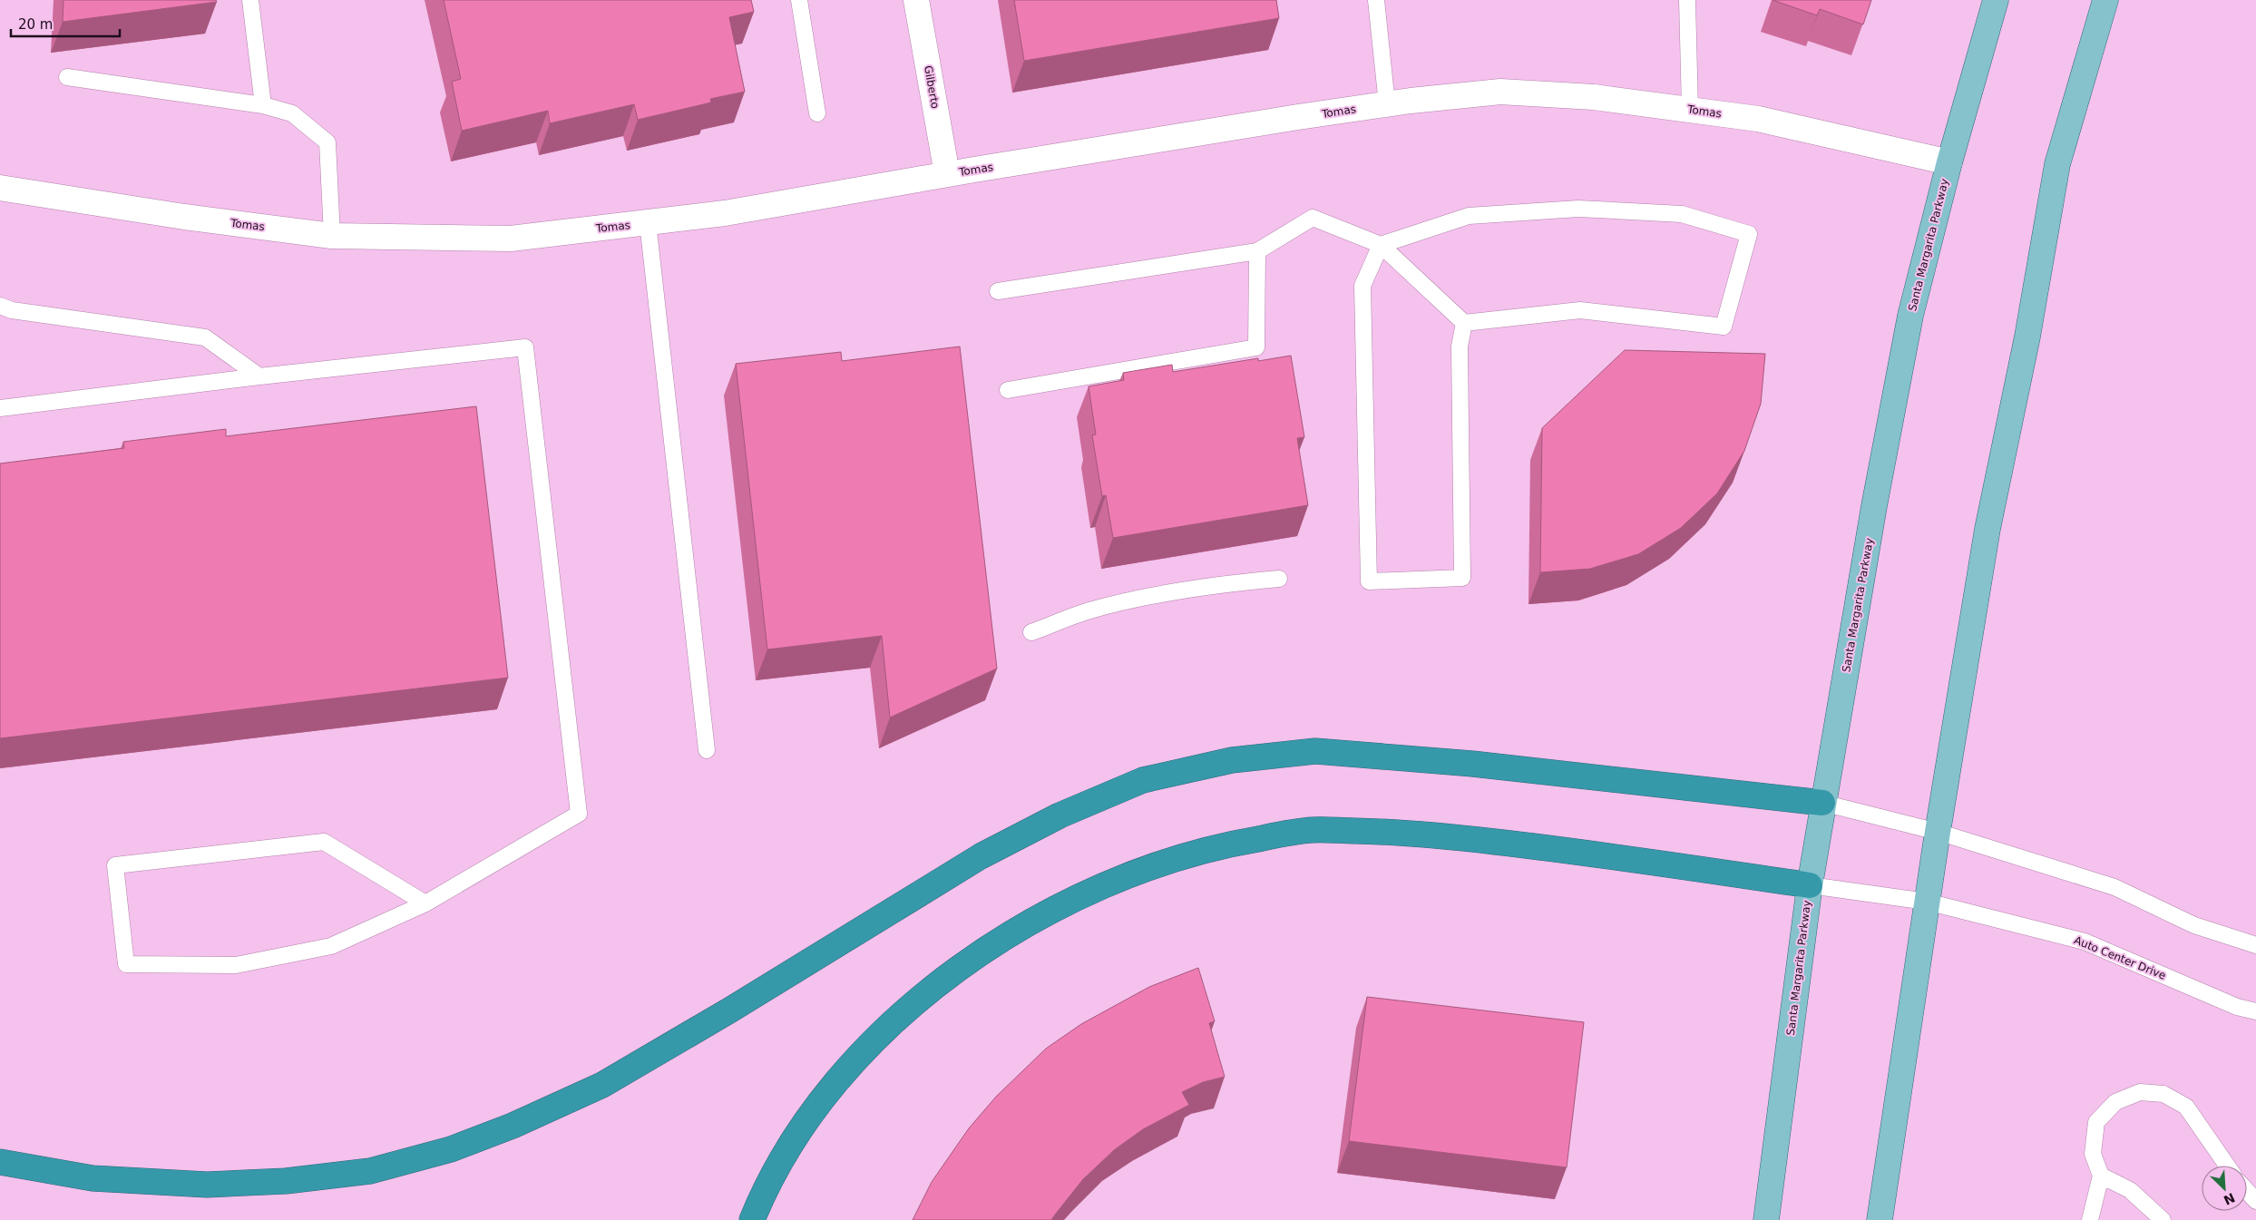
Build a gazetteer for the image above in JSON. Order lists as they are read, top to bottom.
{
  "streets": {
    "main road": ["Santa Margarita Parkway"],
    "street": ["Gilberto", "Tomas"],
    "lane": ["Auto Center Drive"]
  },
  "crossings": [
    ["Gilberto", "Tomas"],
    ["Tomas", "Santa Margarita Parkway"],
    ["Santa Margarita Parkway", "Auto Center Drive"]
  ],
  "scale_bar": "20 m",
  "north": "bottom right"
}
